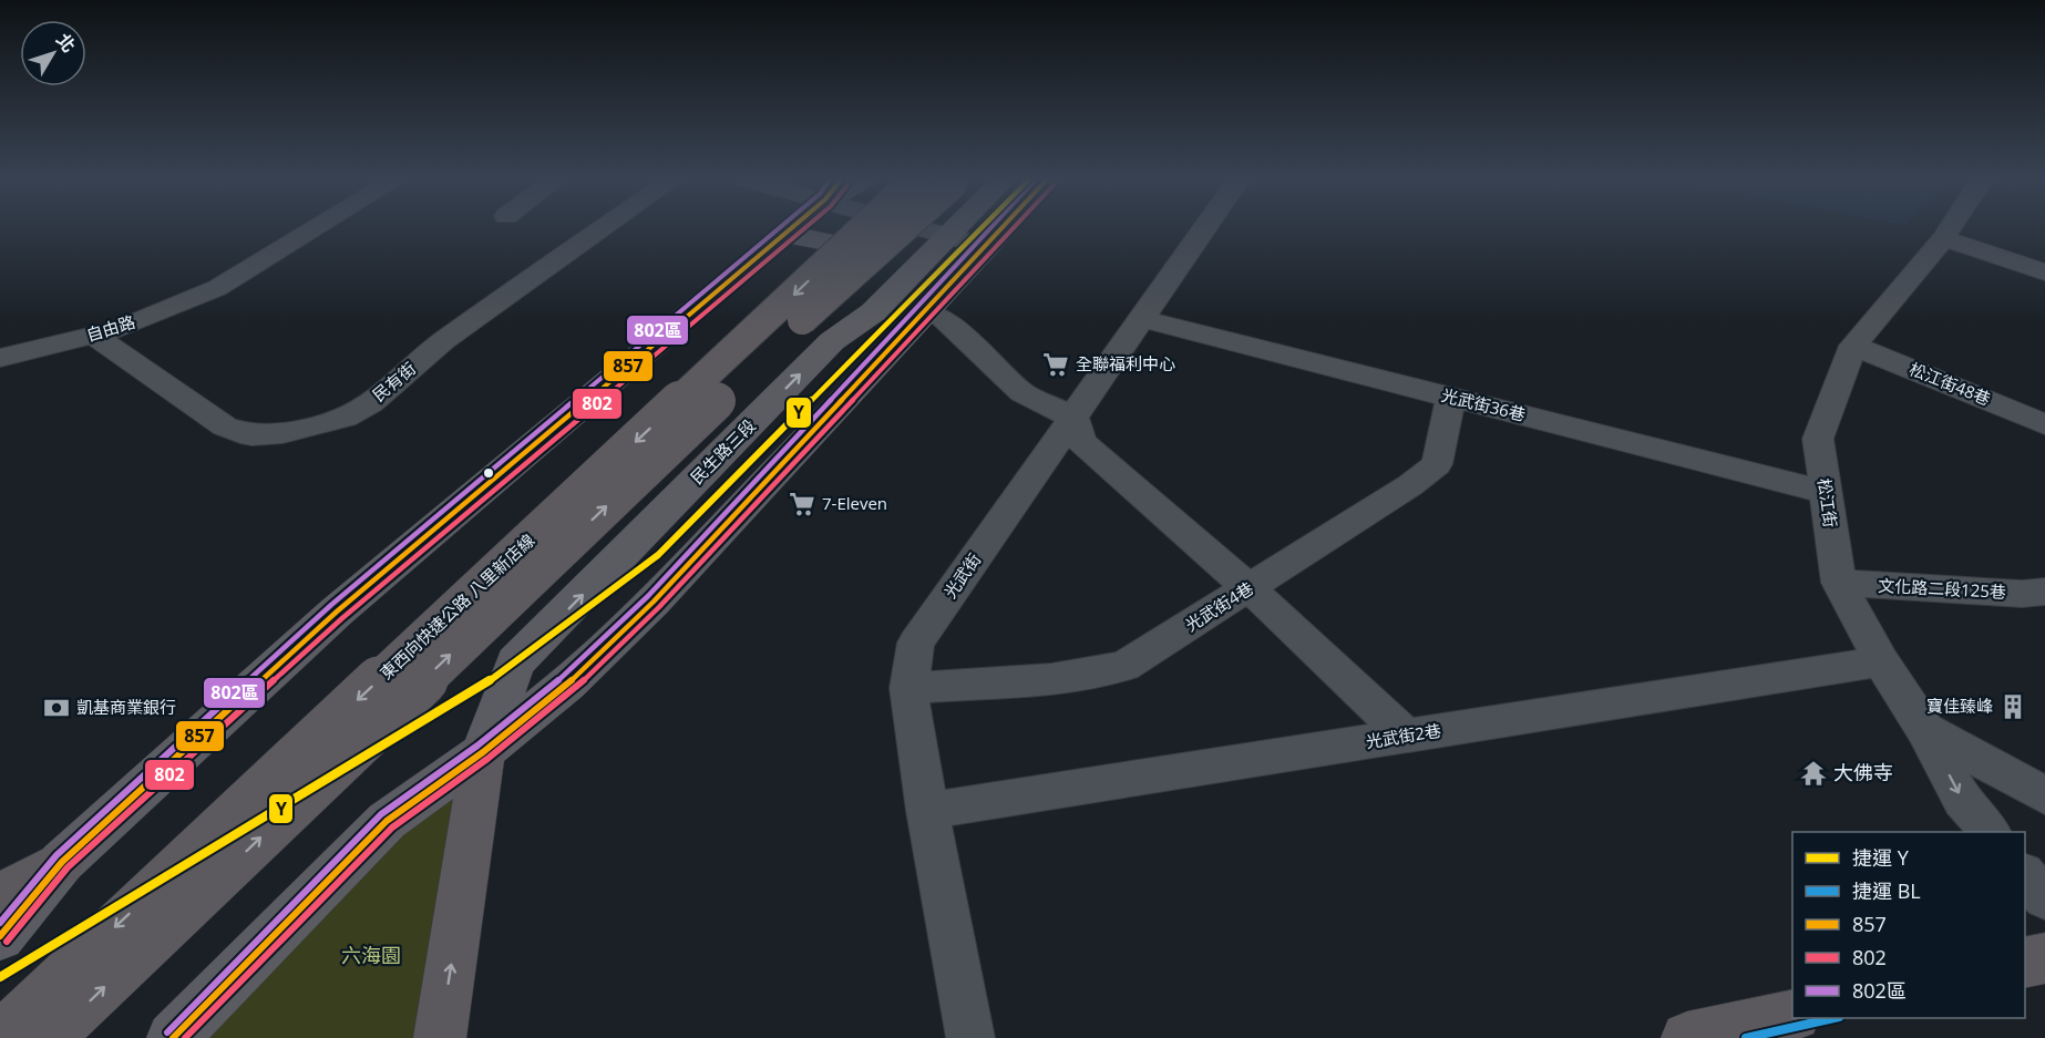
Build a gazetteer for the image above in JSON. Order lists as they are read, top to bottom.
{
  "streets": {
    "highway": ["東西向快速公路 八里新店線"],
    "main road": ["民生路三段"],
    "street": [
      "自由路",
      "民有街",
      "松江街48巷",
      "光武街36巷",
      "松江街",
      "光武街",
      "文化路二段125巷",
      "光武街4巷",
      "光武街2巷"
    ]
  },
  "crossings": [
    ["自由路", "民有街"],
    ["松江街48巷", "松江街"],
    ["光武街36巷", "松江街"],
    ["光武街36巷", "光武街"],
    ["光武街36巷", "光武街4巷"],
    ["松江街", "文化路二段125巷"],
    ["松江街", "光武街2巷"],
    ["光武街", "光武街4巷"],
    ["光武街", "光武街2巷"]
  ],
  "parks": ["六海園"],
  "places": {
    "supermarket": ["全聯福利中心", "7-Eleven"],
    "building": ["寶佳臻峰"],
    "bank": ["凱基商業銀行"],
    "temple": ["大佛寺"]
  },
  "lines": [
    "metro line Y",
    "transit line 857",
    "transit line 802",
    "transit line 802區",
    "metro line BL"
  ],
  "legend": [
    "捷運 Y",
    "捷運 BL",
    "857",
    "802",
    "802區"
  ],
  "north": "top right"
}
